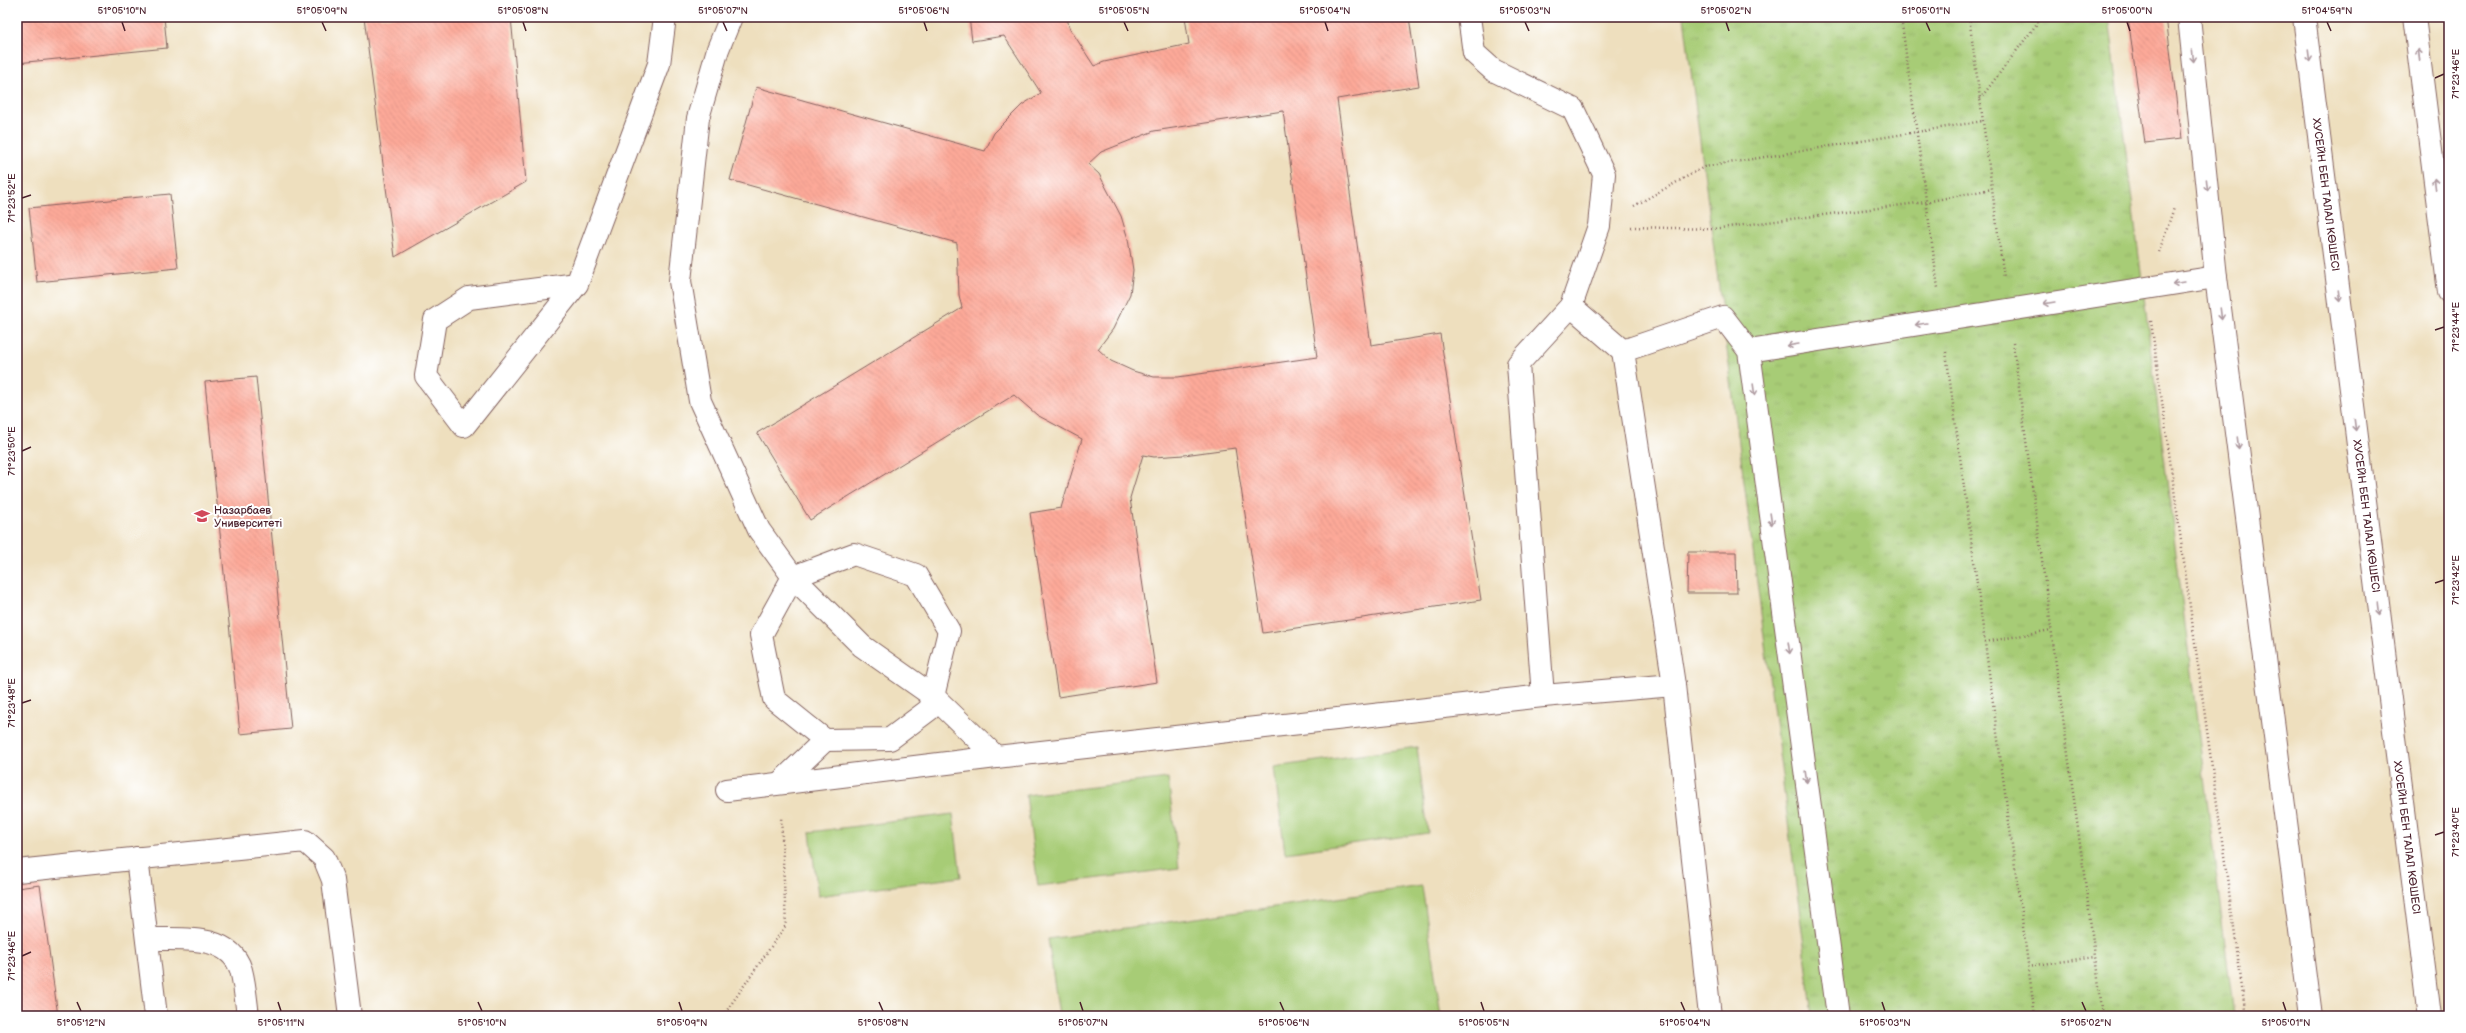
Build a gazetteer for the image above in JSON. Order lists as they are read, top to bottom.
{
  "streets": {
    "street": ["ХУСЕЙН БЕН ТАЛАЛ КӨШЕСІ"]
  },
  "places": {
    "school or university": ["Назарбаев Университеті"]
  },
  "coordinates": [
    "51°05'10\"N",
    "51°05'09\"N",
    "51°05'08\"N",
    "51°05'07\"N",
    "51°05'06\"N",
    "51°05'05\"N",
    "51°05'04\"N",
    "51°05'03\"N",
    "51°05'02\"N",
    "51°05'01\"N",
    "51°05'00\"N",
    "51°04'59\"N",
    "71°23'46\"E",
    "71°23'52\"E",
    "71°23'44\"E",
    "71°23'50\"E",
    "71°23'42\"E",
    "71°23'48\"E",
    "71°23'40\"E",
    "51°05'12\"N",
    "51°05'11\"N"
  ]
}
